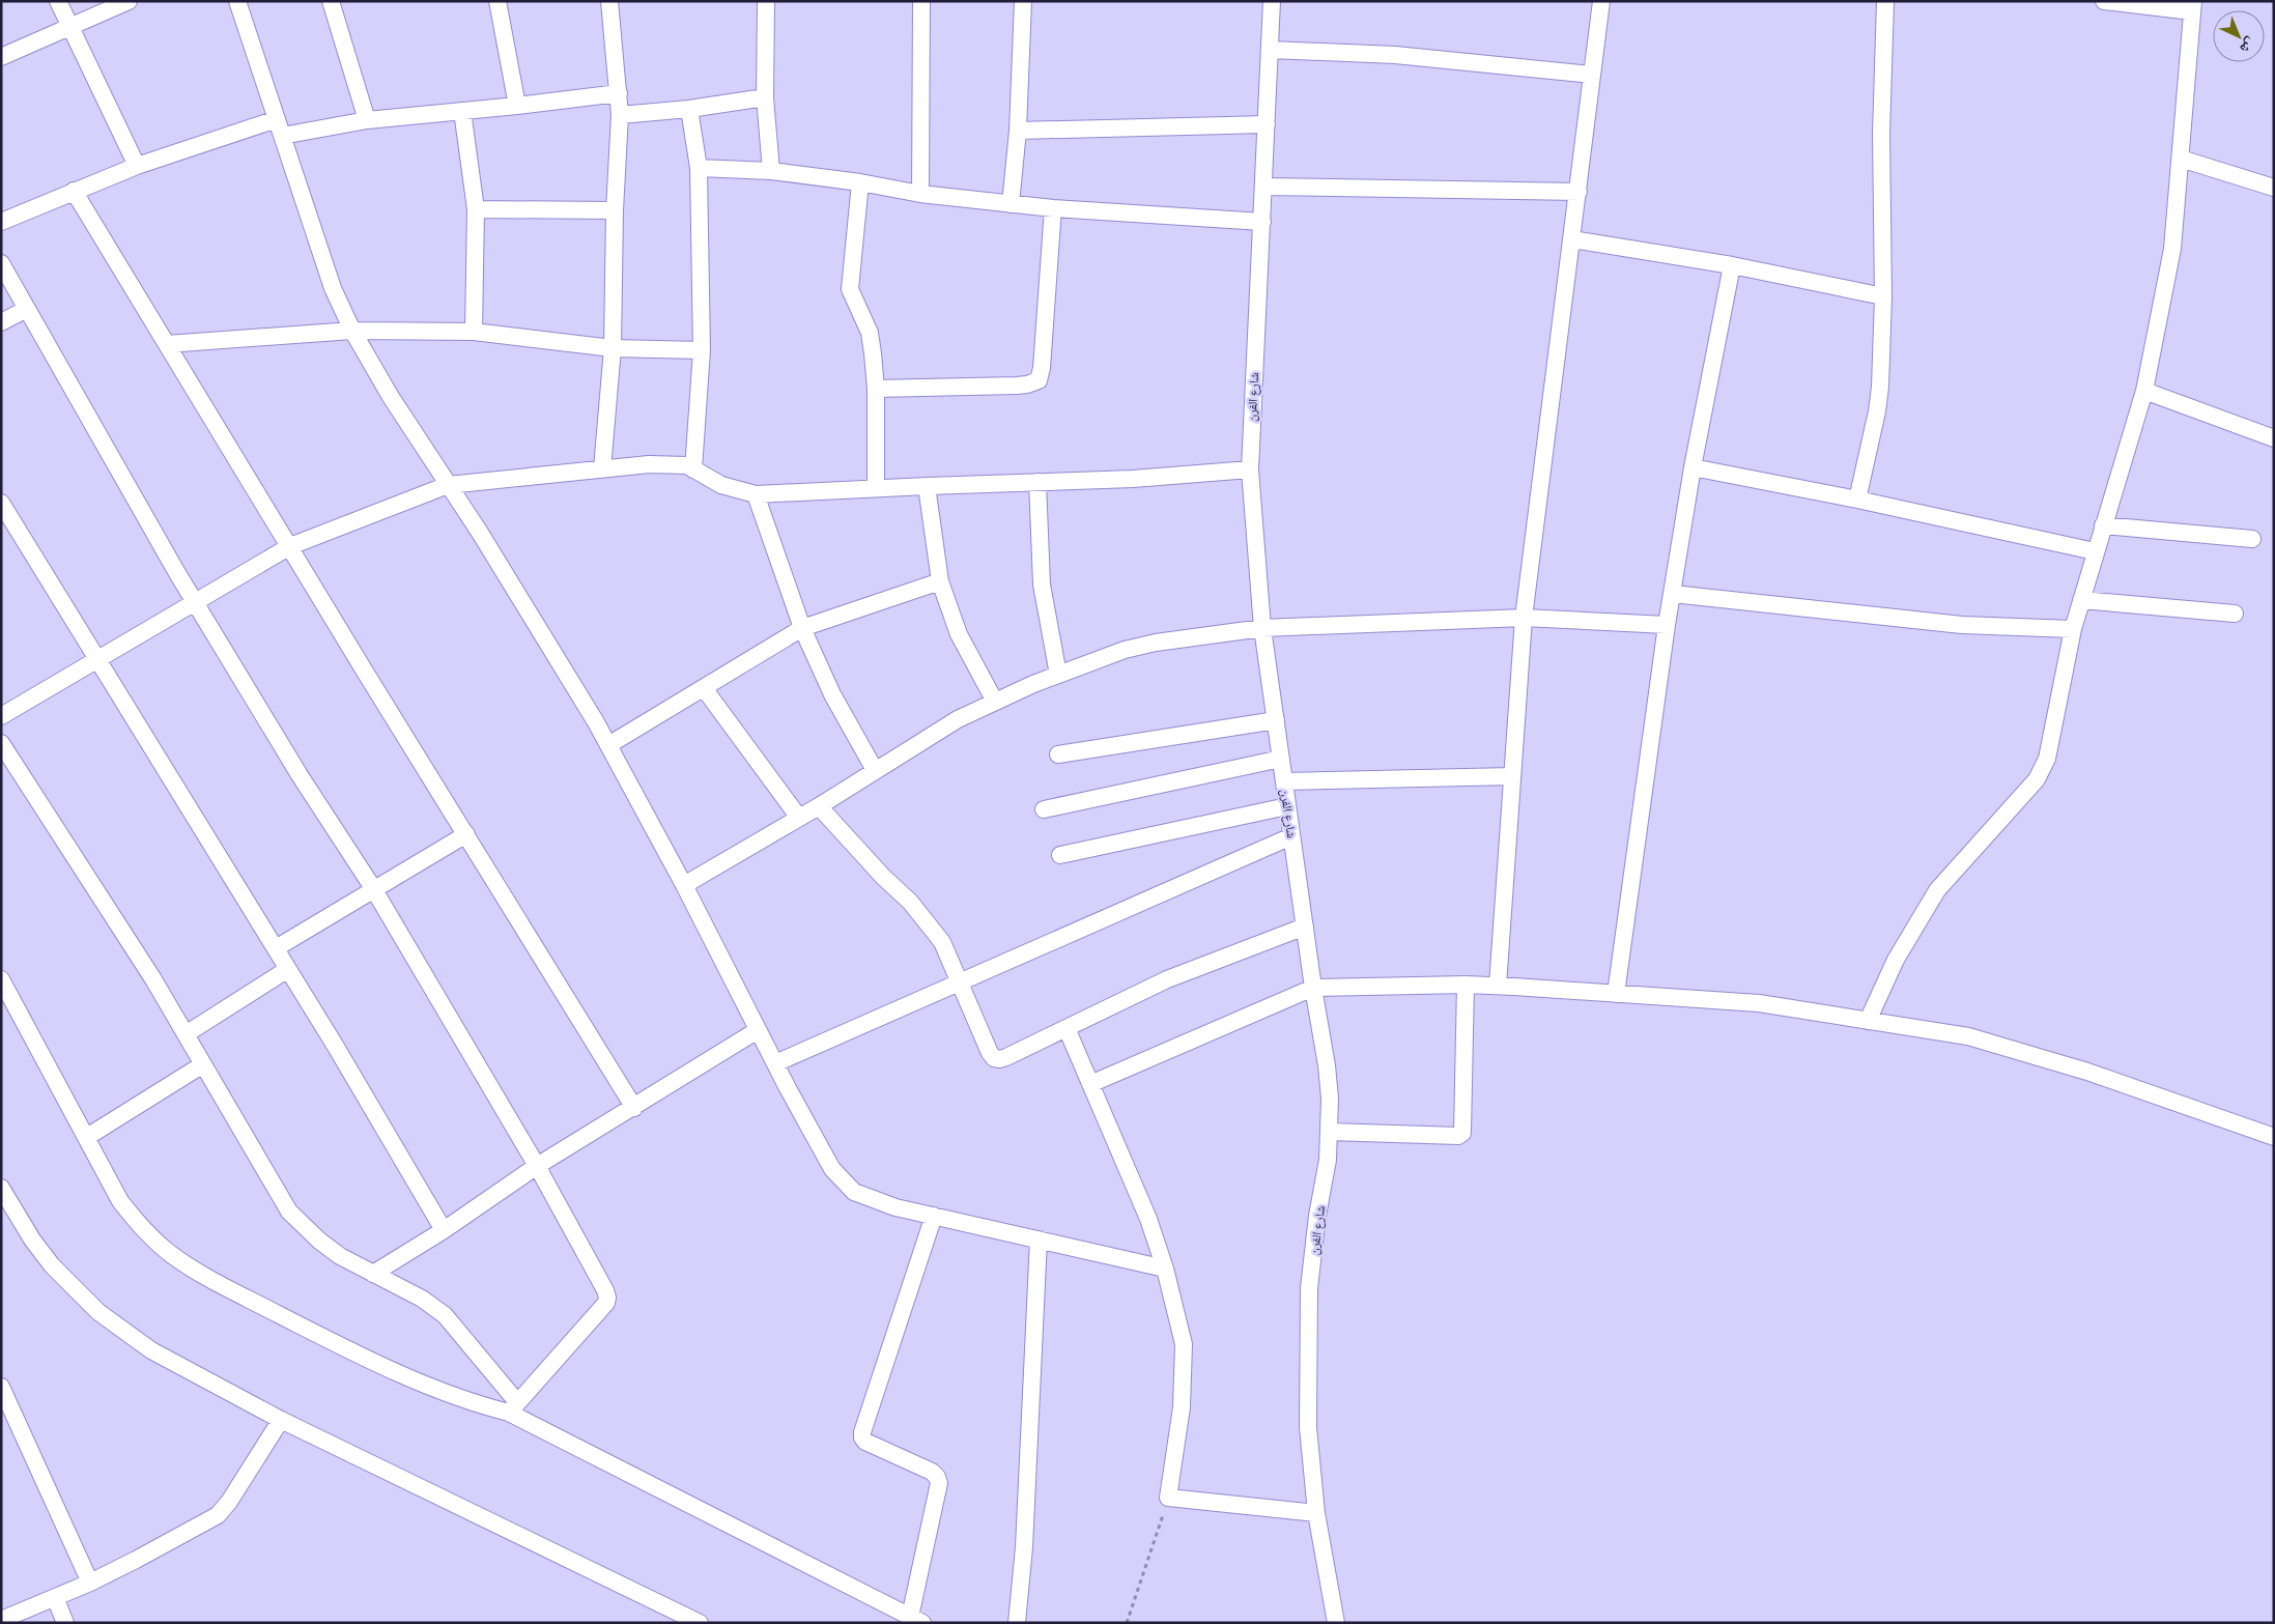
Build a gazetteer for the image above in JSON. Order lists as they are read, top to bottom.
{
  "streets": {
    "street": ["شارع الفرن"]
  },
  "north": "bottom right"
}
